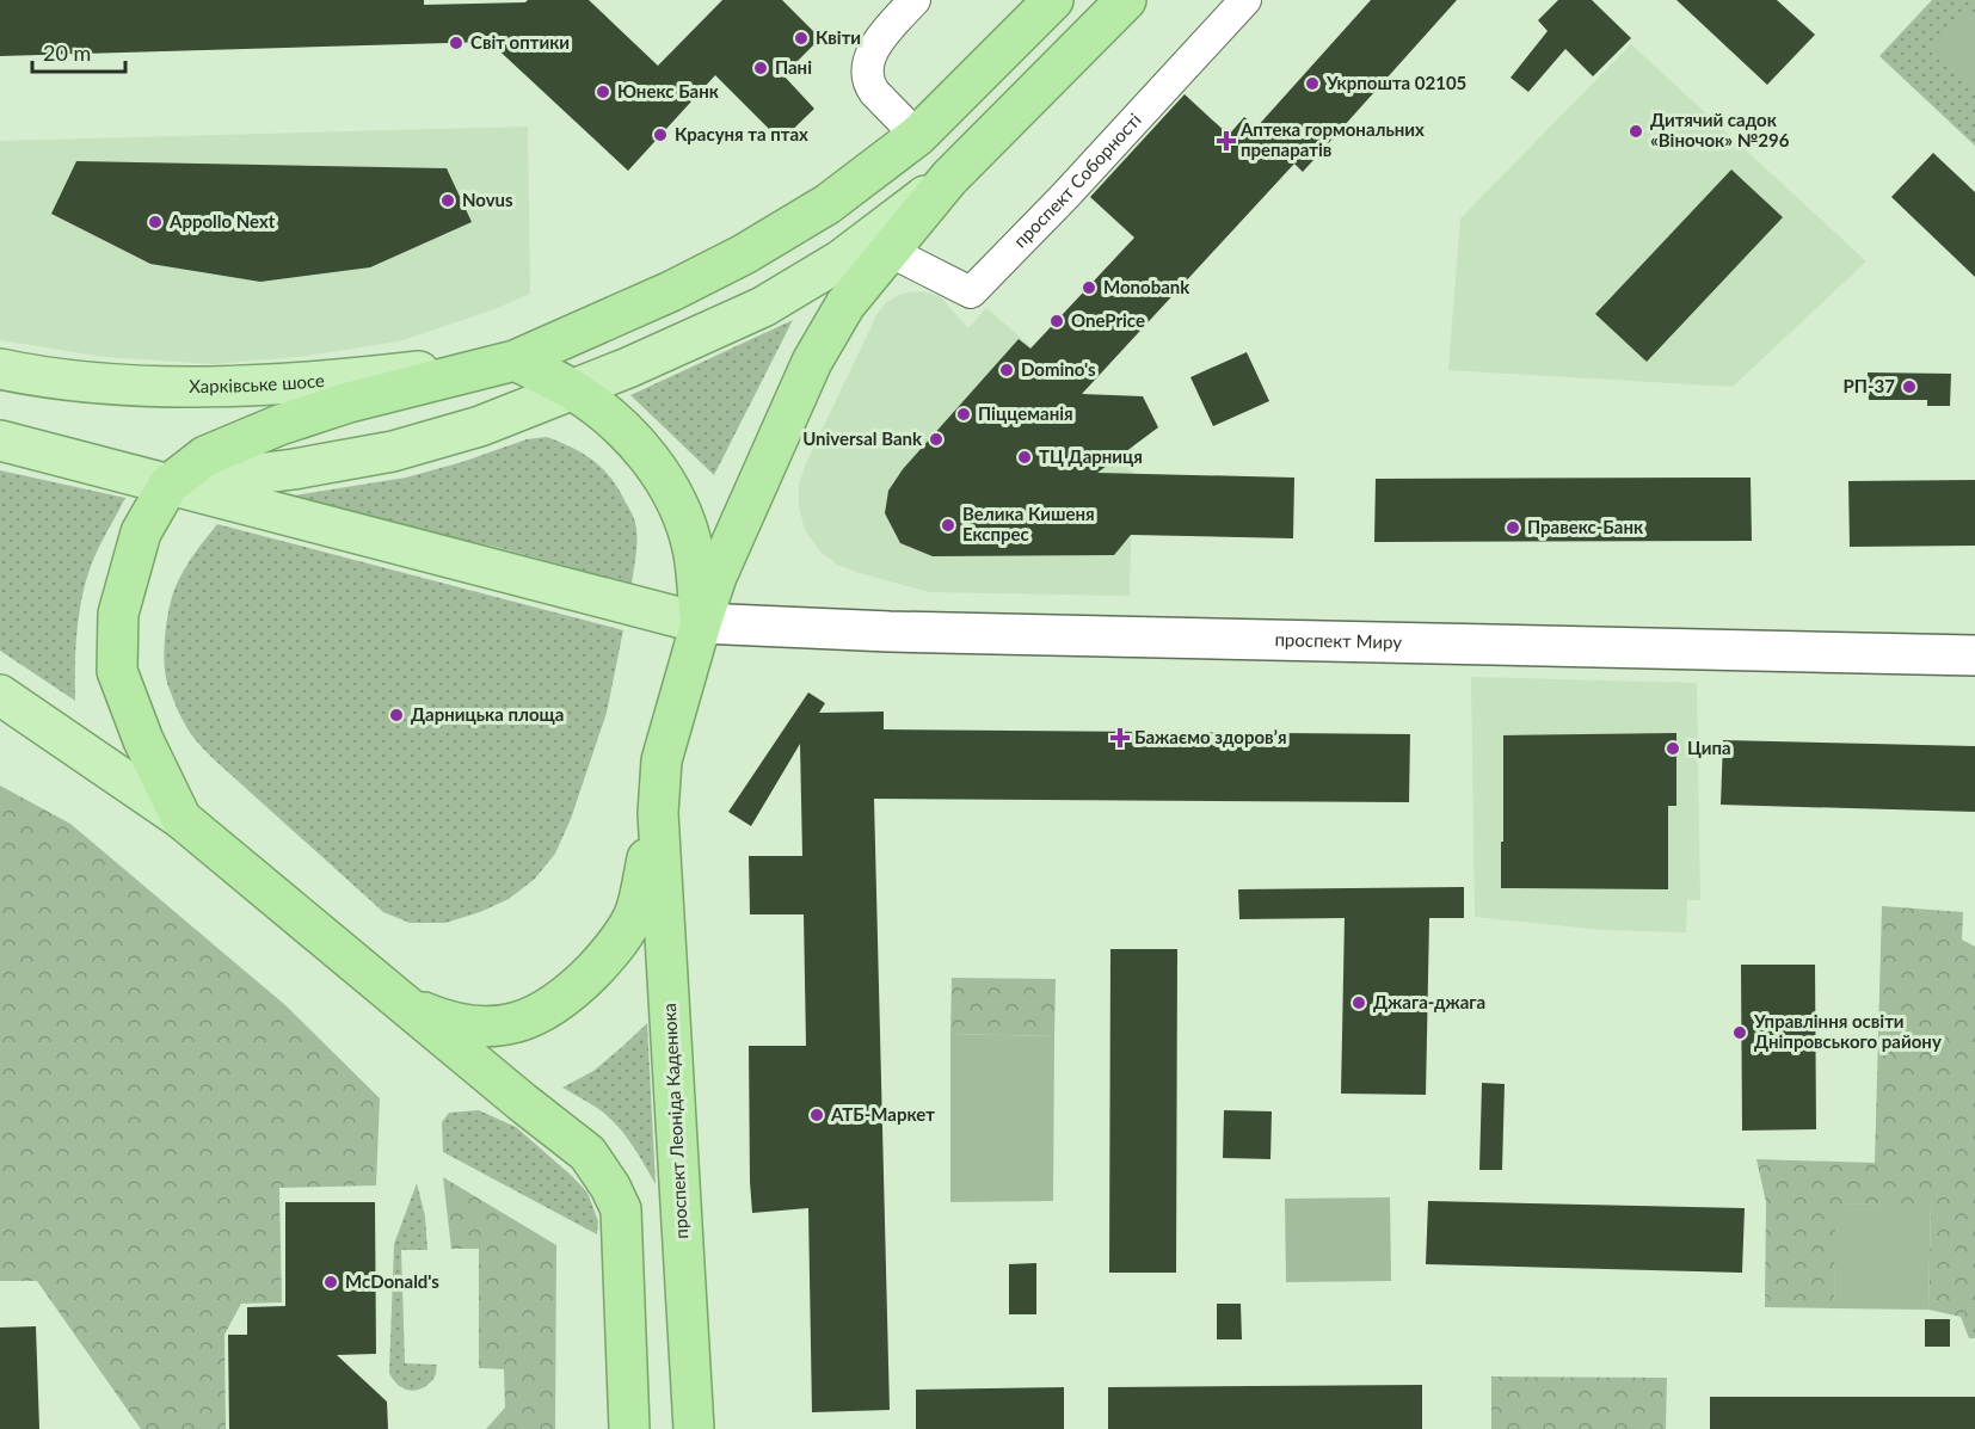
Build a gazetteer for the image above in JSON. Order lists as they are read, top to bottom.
{
  "streets": {
    "highway": ["проспект Леоніда Каденюка"],
    "main road": ["Харківське шосе", "проспект Миру"],
    "street": ["проспект Соборності"]
  },
  "places": {
    "other": [
      "Квіти",
      "Світ оптики",
      "Пані",
      "Укрпошта 02105",
      "Юнекс Банк",
      "Дитячий садок «Віночок» №296",
      "Красуня та птах",
      "Novus",
      "Appollo Next",
      "Monobank",
      "OnePrice",
      "Domino's",
      "РП-37",
      "Піццеманія",
      "Universal Bank",
      "ТЦ Дарниця",
      "Велика Кишеня Експрес",
      "Правекс-Банк",
      "Дарницька площа",
      "Ципа",
      "Джага-джага",
      "Управління освіти Дніпровського району",
      "АТБ-Маркет",
      "McDonald's"
    ],
    "health": ["Аптека гормональних препаратів", "Бажаємо здоровʼя"]
  },
  "scale_bar": "20 m"
}
